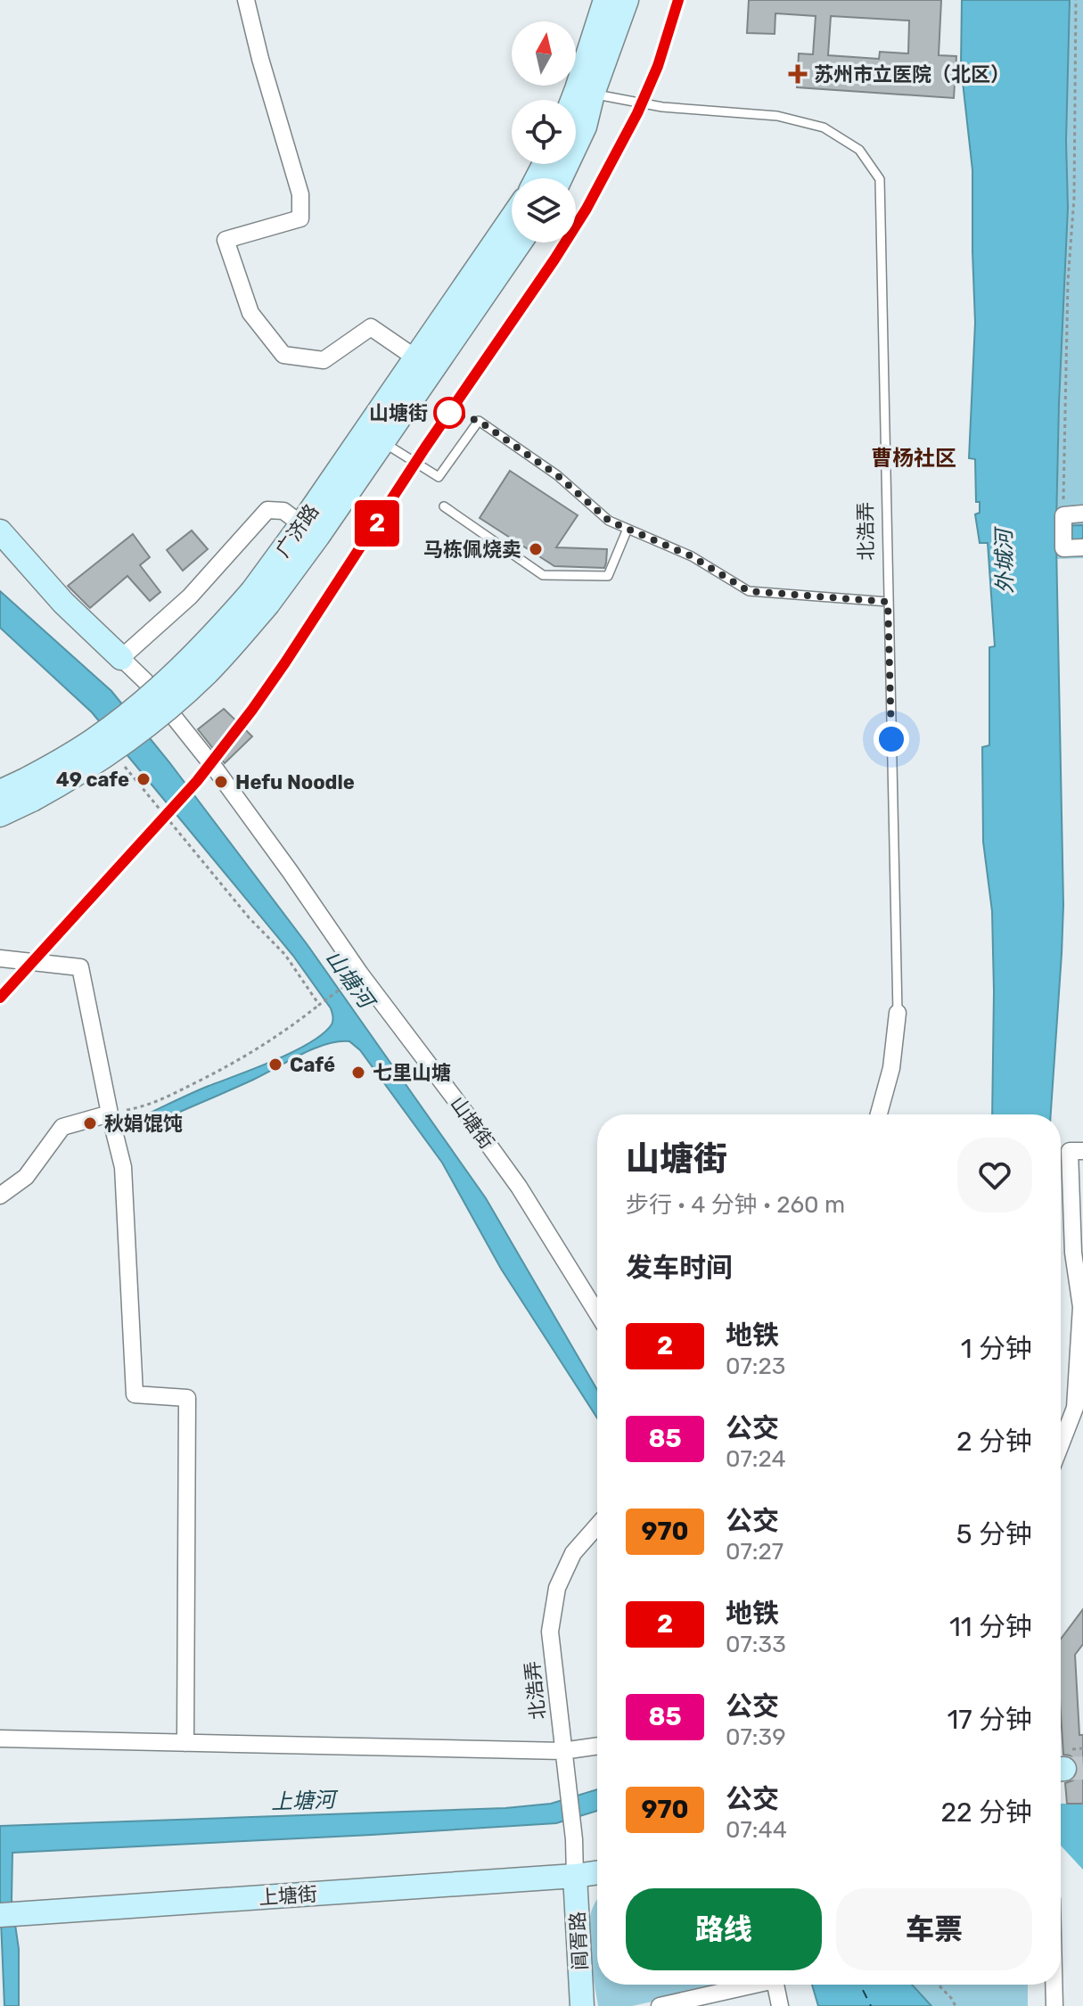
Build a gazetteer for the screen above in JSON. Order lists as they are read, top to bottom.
{
  "streets": {
    "main road": [
      "广济路",
      "山塘街",
      "上塘街",
      "阊胥路"
    ],
    "street": ["北浩弄"]
  },
  "crossings": [
    ["北浩弄", "上塘街"],
    ["北浩弄", "阊胥路"],
    ["上塘街", "阊胥路"]
  ],
  "districts": ["曹杨社区"],
  "water": ["外城河", "山塘河", "上塘河"],
  "places": {
    "health": ["苏州市立医院（北区）"],
    "other": [
      "山塘街",
      "马栋佩烧卖",
      "49 cafe",
      "Hefu Noodle",
      "Café",
      "七里山塘",
      "秋娟馄饨"
    ]
  },
  "lines": ["metro line 2"],
  "north": "top",
  "page": {
    "on_map": "2",
    "heading": [
      ["山塘街", "步行 · 4 分钟 · 260 m"],
      "发车时间"
    ],
    "list": [
      {
        "mark": "2",
        "name": "地铁",
        "note": "07:23",
        "value": "1 分钟"
      },
      {
        "mark": "85",
        "name": "公交",
        "note": "07:24",
        "value": "2 分钟"
      },
      {
        "mark": "970",
        "name": "公交",
        "note": "07:27",
        "value": "5 分钟"
      },
      {
        "mark": "2",
        "name": "地铁",
        "note": "07:33",
        "value": "11 分钟"
      },
      {
        "mark": "85",
        "name": "公交",
        "note": "07:39",
        "value": "17 分钟"
      },
      {
        "mark": "970",
        "name": "公交",
        "note": "07:44",
        "value": "22 分钟"
      }
    ],
    "buttons": ["路线", "车票"]
  }
}
